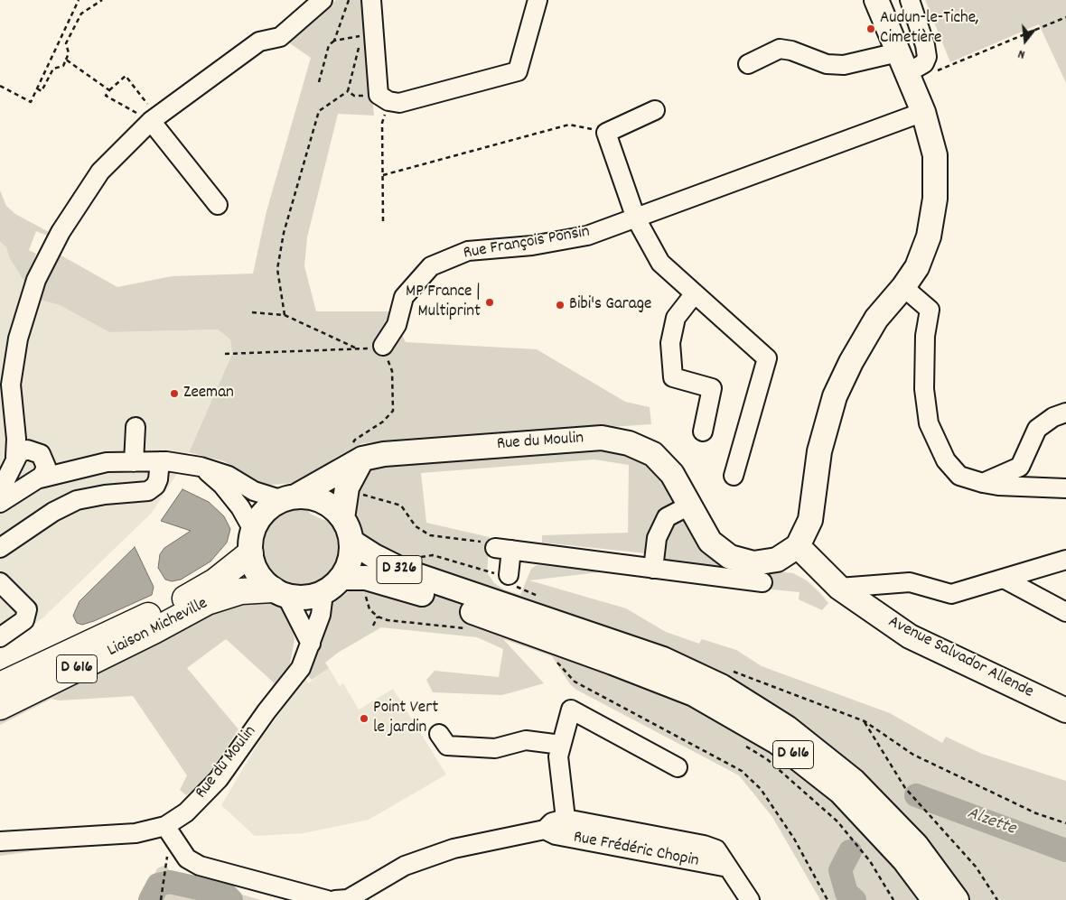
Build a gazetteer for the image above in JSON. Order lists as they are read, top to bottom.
{
  "streets": {
    "highway": ["Liaison Micheville", "D 616"],
    "main road": ["Rue du Moulin", "D 326", "Avenue Salvador Allende"],
    "street": ["Rue François Ponsin", "Rue Frédéric Chopin"]
  },
  "crossings": [
    ["Rue du Moulin", "D 326"],
    ["Rue du Moulin", "Liaison Micheville"],
    ["Rue du Moulin", "Avenue Salvador Allende"],
    ["Rue du Moulin", "D 616"],
    ["D 326", "Liaison Micheville"],
    ["D 326", "D 616"],
    ["Liaison Micheville", "D 616"]
  ],
  "water": ["Alzette"],
  "places": [
    "Audun-le-Tiche, Cimetière",
    "MP France | Multiprint",
    "Bibi's Garage",
    "Zeeman",
    "Point Vert le jardin"
  ],
  "north": "bottom"
}
